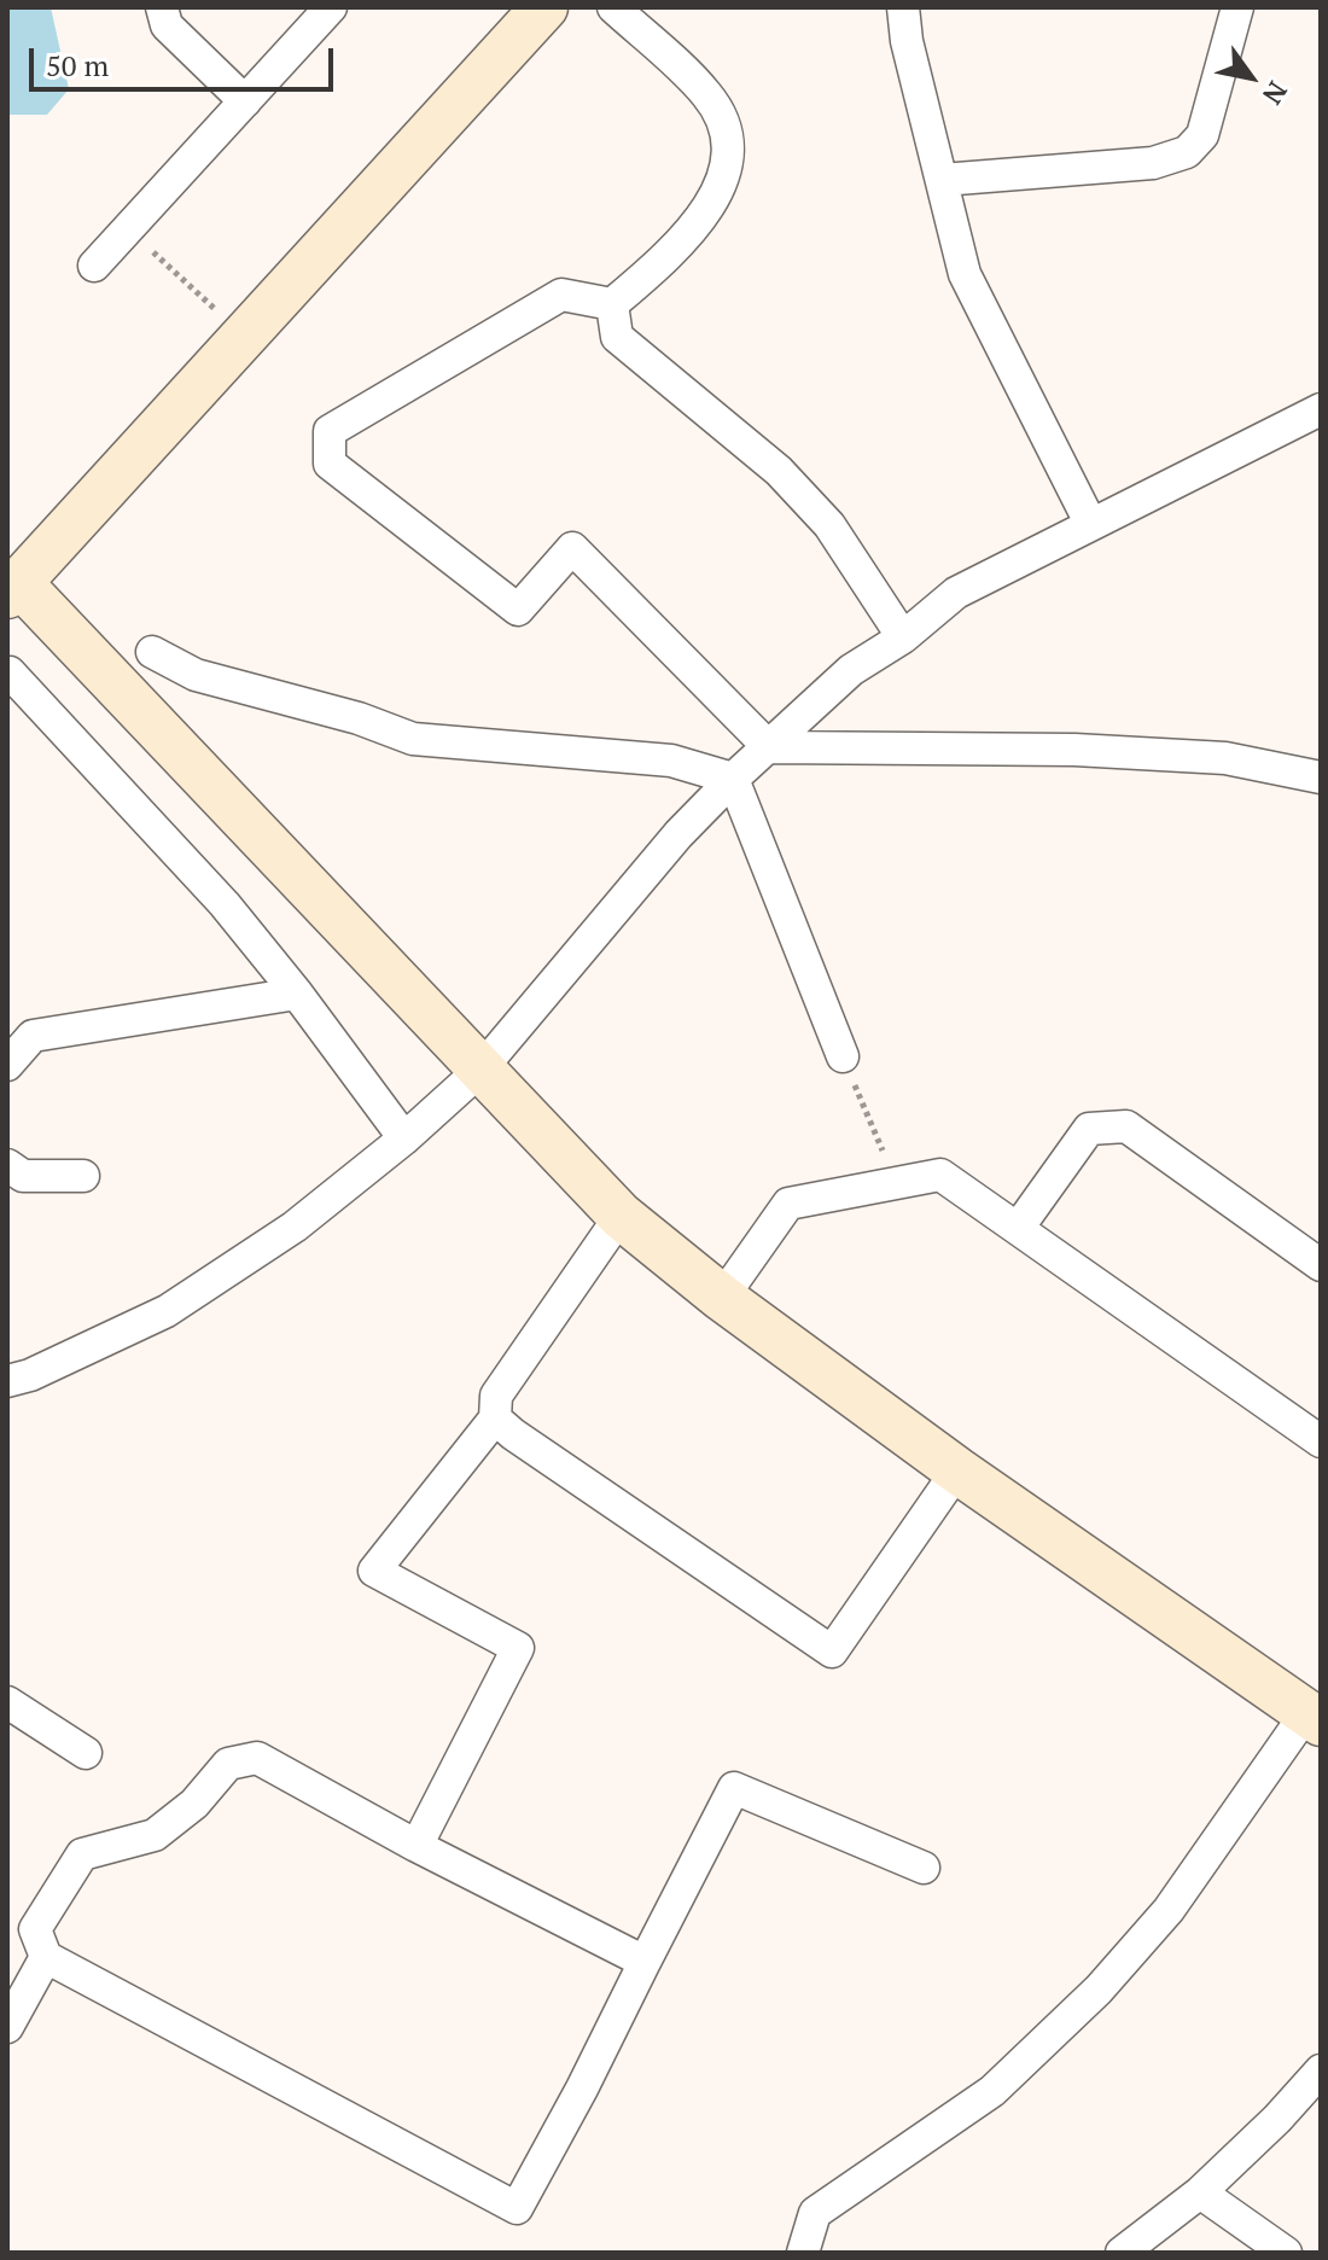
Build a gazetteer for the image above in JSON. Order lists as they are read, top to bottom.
{
  "scale_bar": "50 m",
  "north": "bottom right"
}
